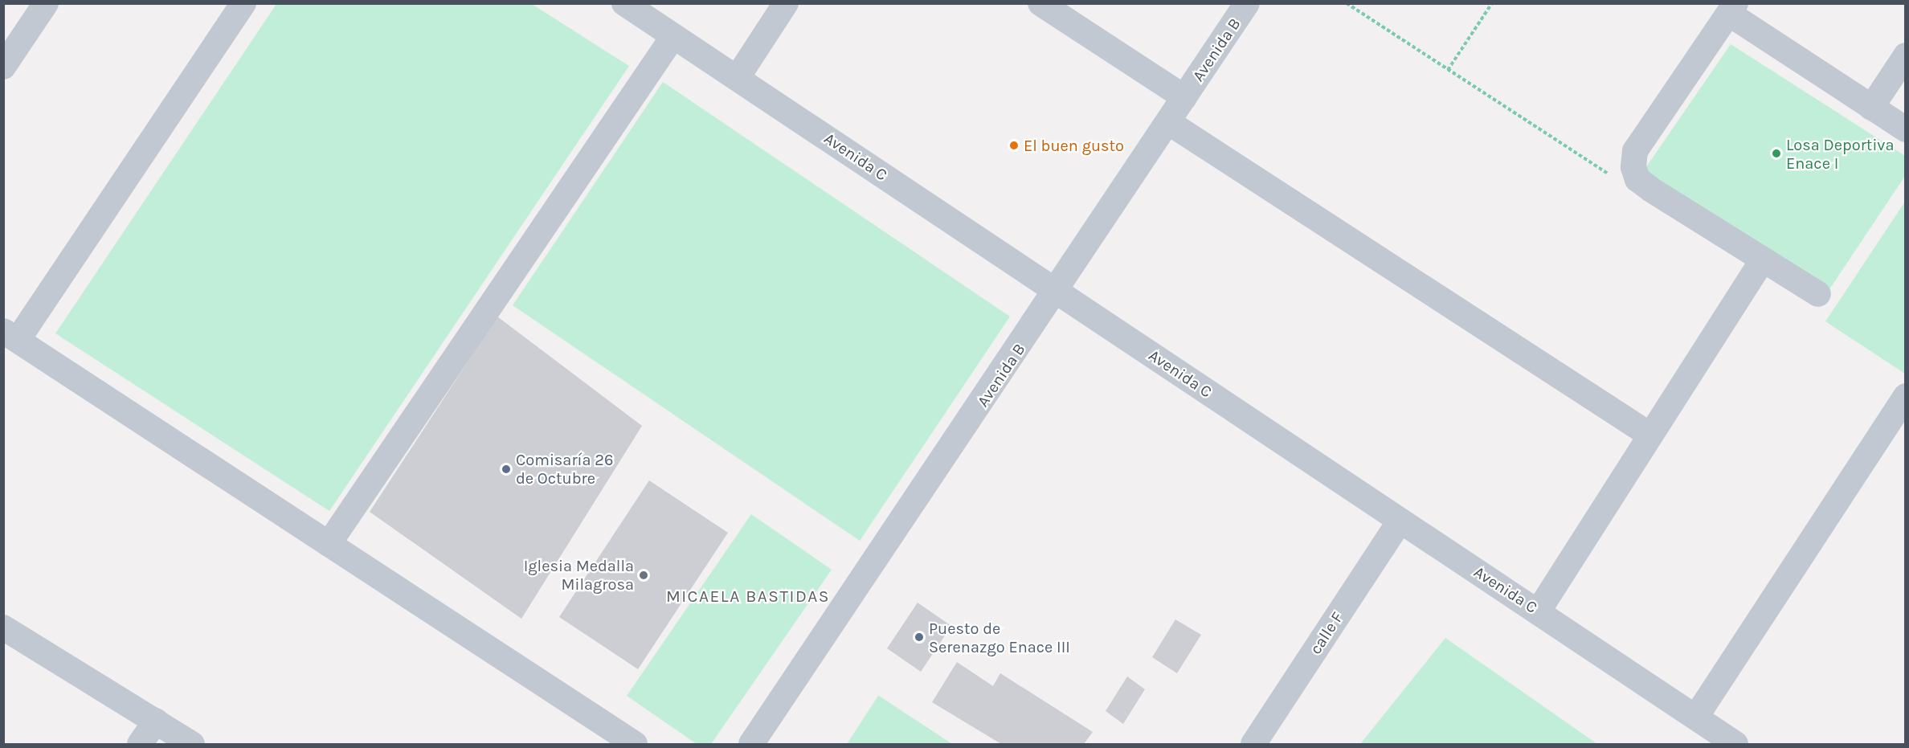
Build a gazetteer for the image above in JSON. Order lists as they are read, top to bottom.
{
  "streets": {
    "street": ["Avenida B", "Avenida C", "calle F"]
  },
  "crossings": [
    ["Avenida B", "Avenida C"],
    ["Avenida C", "calle F"]
  ],
  "districts": ["MICAELA BASTIDAS"],
  "places": [
    "El buen gusto",
    "Losa Deportiva Enace I",
    "Comisaría 26 de Octubre",
    "Iglesia Medalla Milagrosa",
    "Puesto de Serenazgo Enace III"
  ]
}
